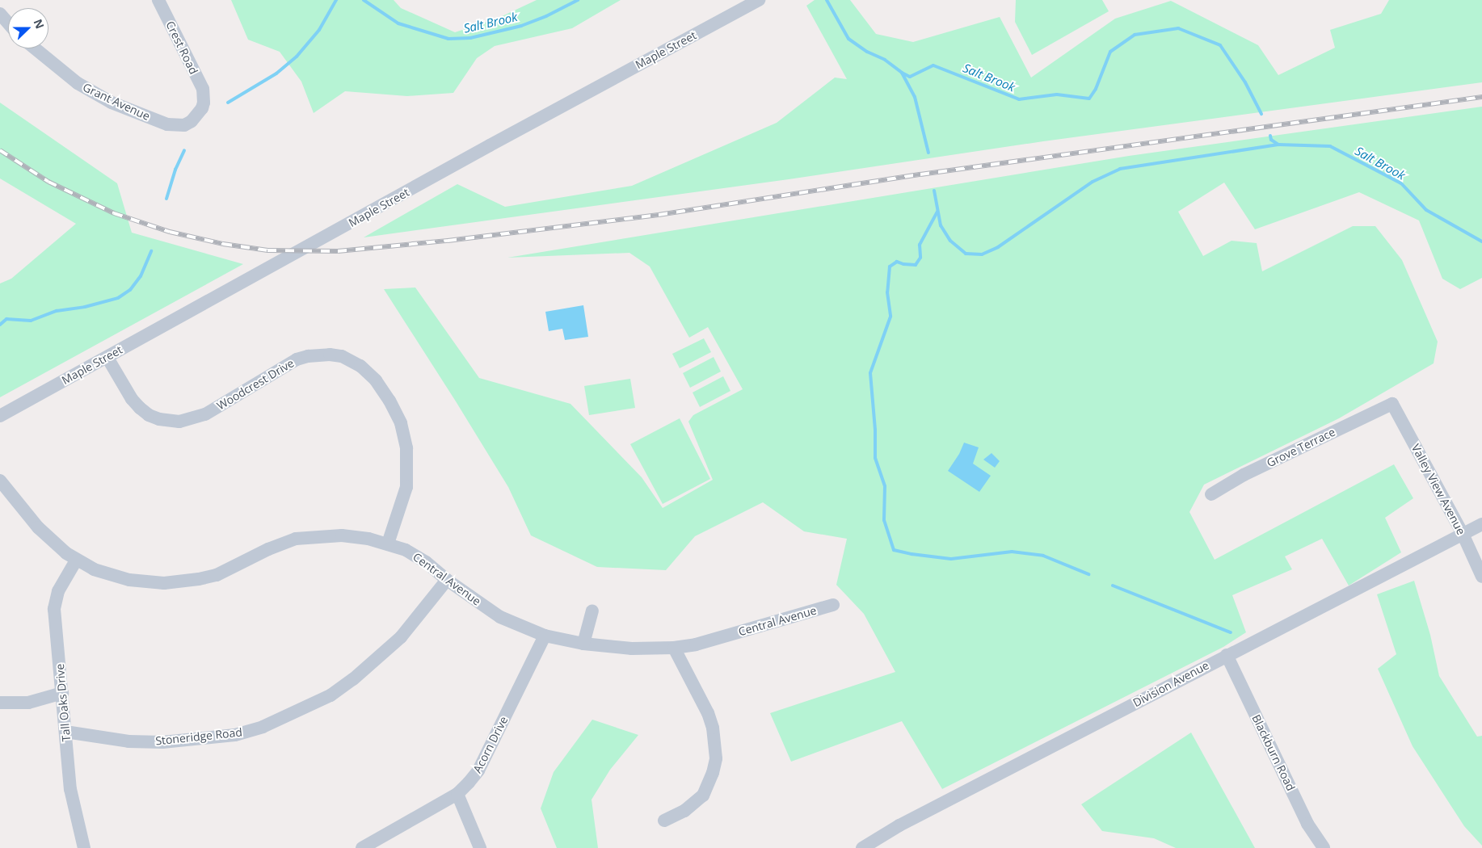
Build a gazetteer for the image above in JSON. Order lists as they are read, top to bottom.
{
  "streets": {
    "street": [
      "Crest Road",
      "Maple Street",
      "Grant Avenue",
      "Woodcrest Drive",
      "Grove Terrace",
      "Valley View Avenue",
      "Central Avenue",
      "Division Avenue",
      "Tall Oaks Drive",
      "Stoneridge Road",
      "Acorn Drive",
      "Blackburn Road"
    ]
  },
  "crossings": [
    ["Crest Road", "Grant Avenue"],
    ["Maple Street", "Woodcrest Drive"],
    ["Woodcrest Drive", "Central Avenue"],
    ["Grove Terrace", "Valley View Avenue"],
    ["Valley View Avenue", "Division Avenue"],
    ["Central Avenue", "Tall Oaks Drive"],
    ["Central Avenue", "Stoneridge Road"],
    ["Central Avenue", "Acorn Drive"],
    ["Division Avenue", "Blackburn Road"],
    ["Tall Oaks Drive", "Stoneridge Road"]
  ],
  "water": ["Salt Brook"],
  "north": "right"
}
